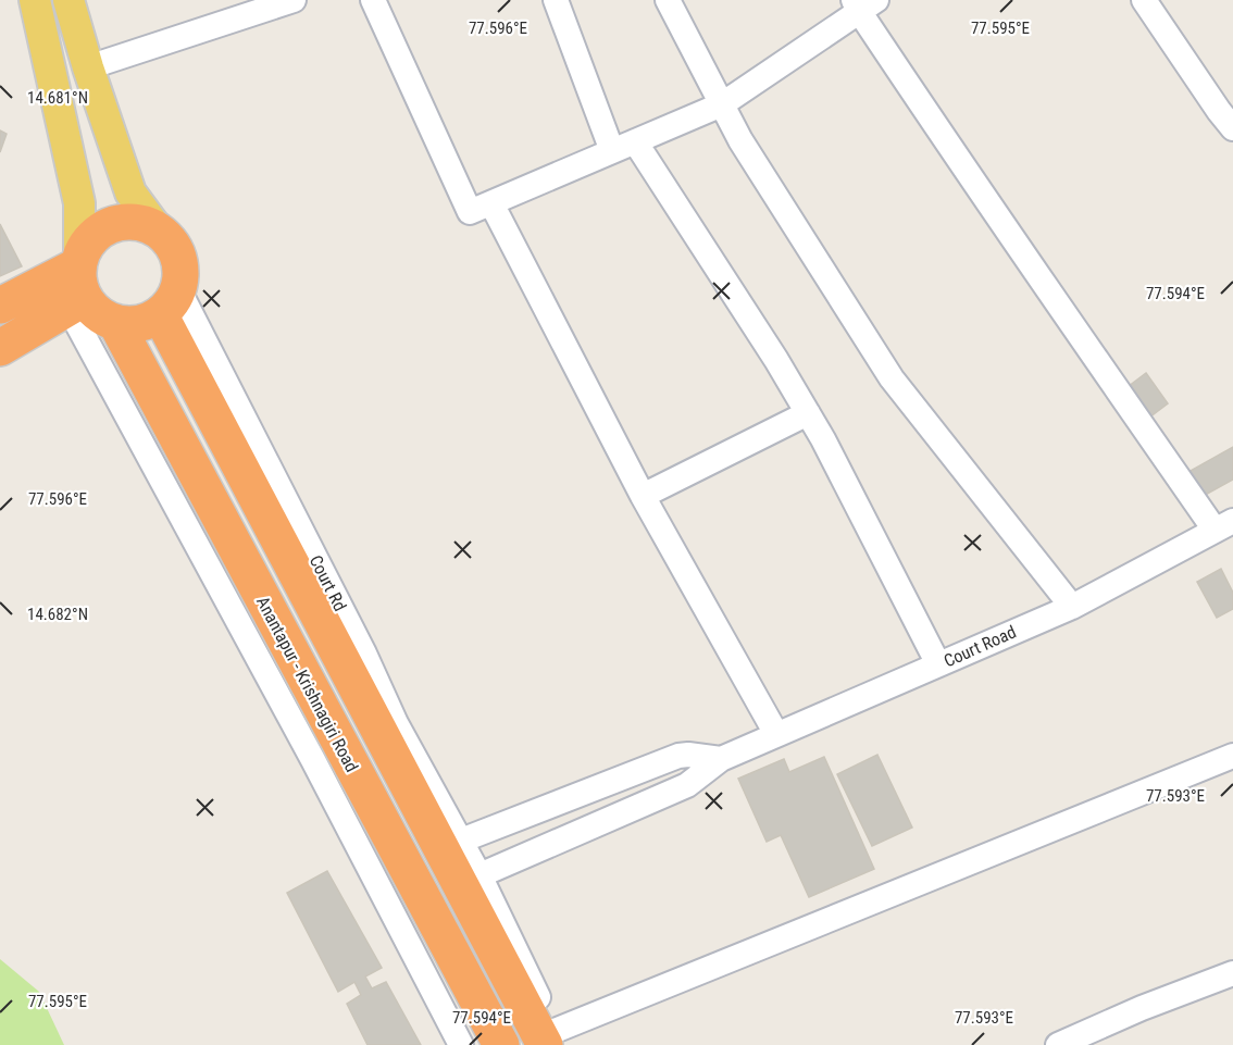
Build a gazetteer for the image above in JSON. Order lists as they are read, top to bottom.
{
  "streets": {
    "highway": ["Anantapur - Krishnagiri Road"],
    "street": ["Court Rd", "Court Road"]
  },
  "crossings": [
    ["Court Rd", "Court Road"],
    ["Court Rd", "Anantapur - Krishnagiri Road"]
  ],
  "coordinates": [
    "77.596°E",
    "77.595°E",
    "14.681°N",
    "77.594°E",
    "14.682°N",
    "77.593°E"
  ]
}
